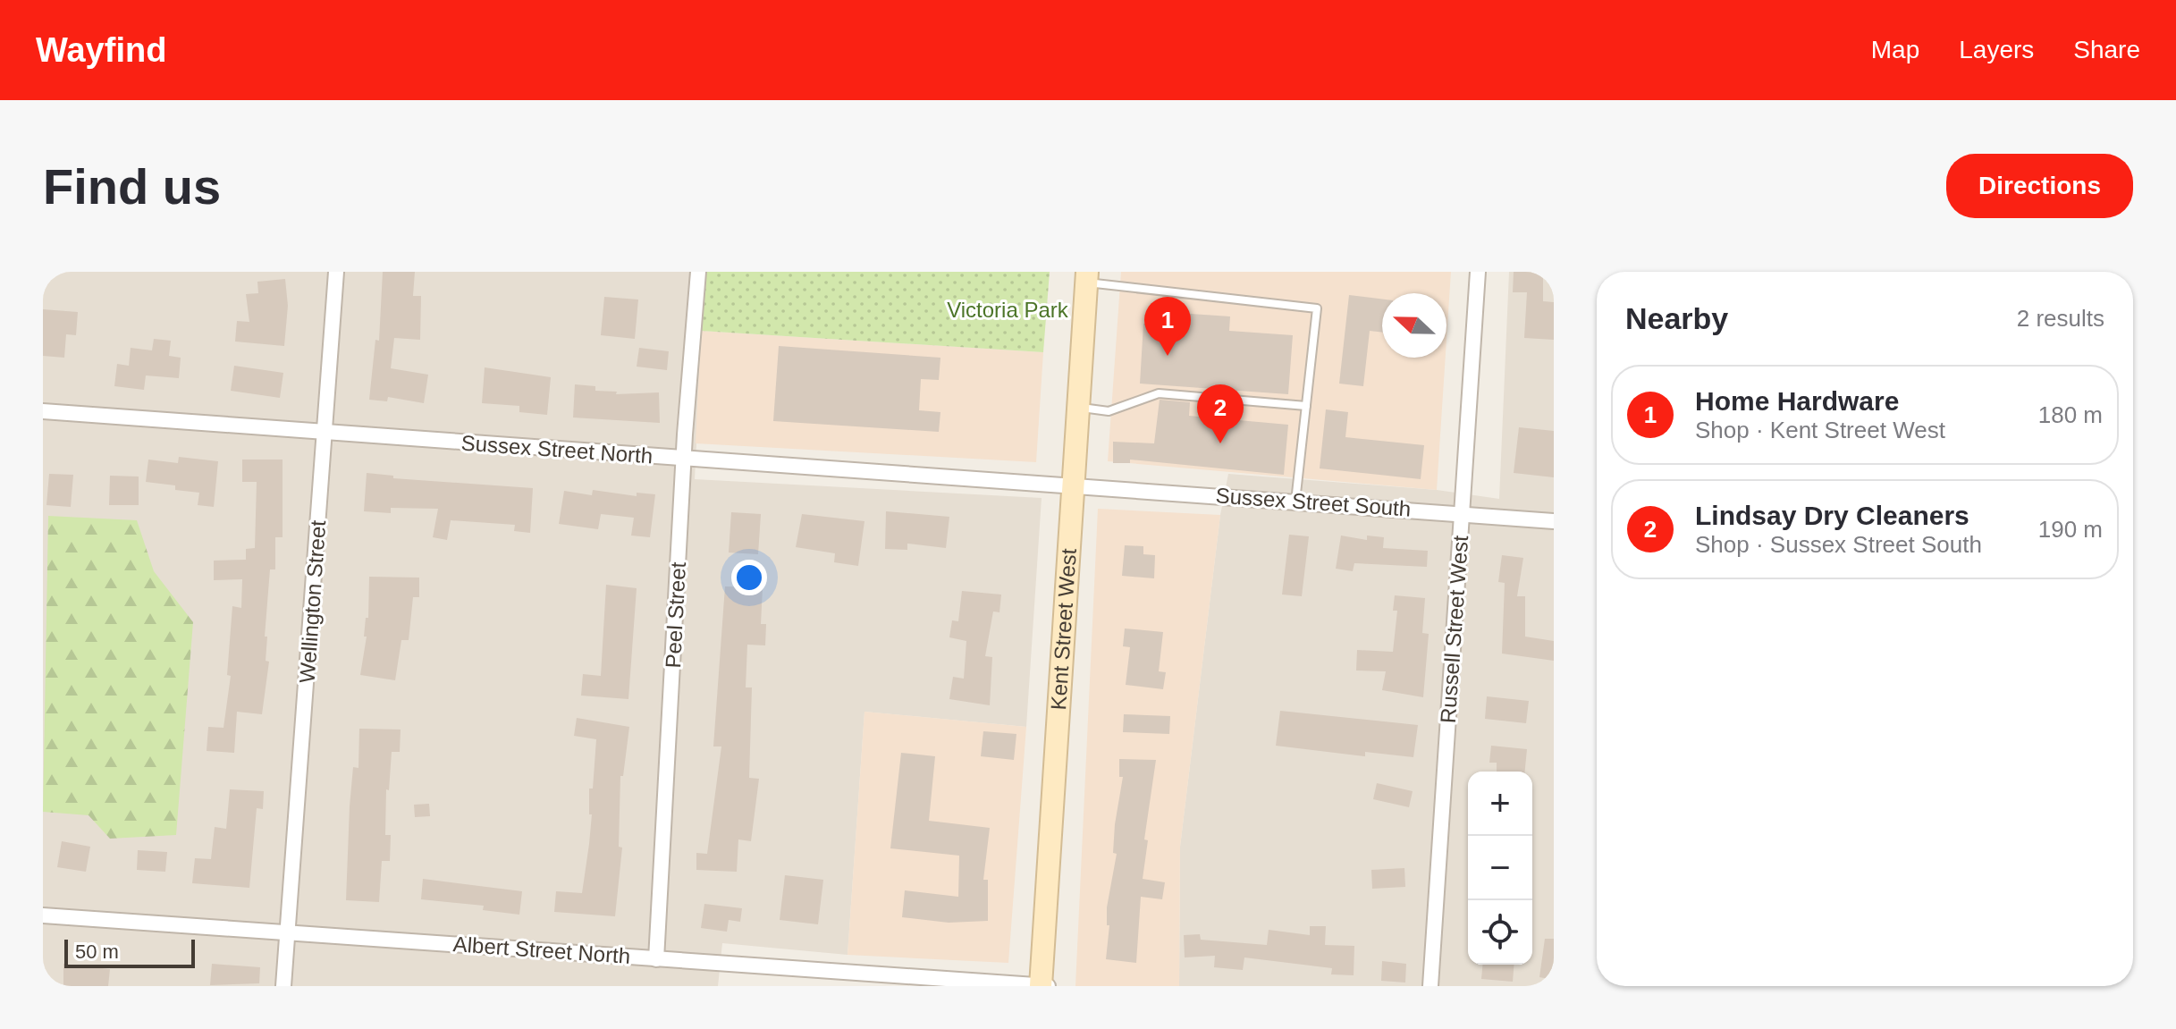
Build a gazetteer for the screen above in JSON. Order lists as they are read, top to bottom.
{
  "streets": {
    "main road": ["Kent Street West"],
    "street": [
      "Sussex Street North",
      "Sussex Street South",
      "Wellington Street",
      "Peel Street",
      "Russell Street West",
      "Albert Street North"
    ]
  },
  "crossings": [
    ["Sussex Street North", "Sussex Street South"],
    ["Sussex Street North", "Wellington Street"],
    ["Sussex Street North", "Peel Street"],
    ["Sussex Street North", "Kent Street West"],
    ["Sussex Street South", "Kent Street West"],
    ["Sussex Street South", "Russell Street West"],
    ["Wellington Street", "Albert Street North"],
    ["Peel Street", "Albert Street North"],
    ["Kent Street West", "Albert Street North"]
  ],
  "parks": ["Victoria Park"],
  "scale_bar": "50 m",
  "north": "left",
  "page": {
    "header": "Wayfind",
    "nav": ["Map", "Layers", "Share"],
    "buttons": "Directions",
    "title": "Find us",
    "heading": ["Nearby", "2 results"],
    "pins": ["1", "2"],
    "list": [
      {
        "mark": "1",
        "name": "Home Hardware",
        "note": "Shop · Kent Street West",
        "value": "180 m"
      },
      {
        "mark": "2",
        "name": "Lindsay Dry Cleaners",
        "note": "Shop · Sussex Street South",
        "value": "190 m"
      }
    ],
    "map_buttons": ["+", "−"],
    "scale": "50 m"
  }
}
